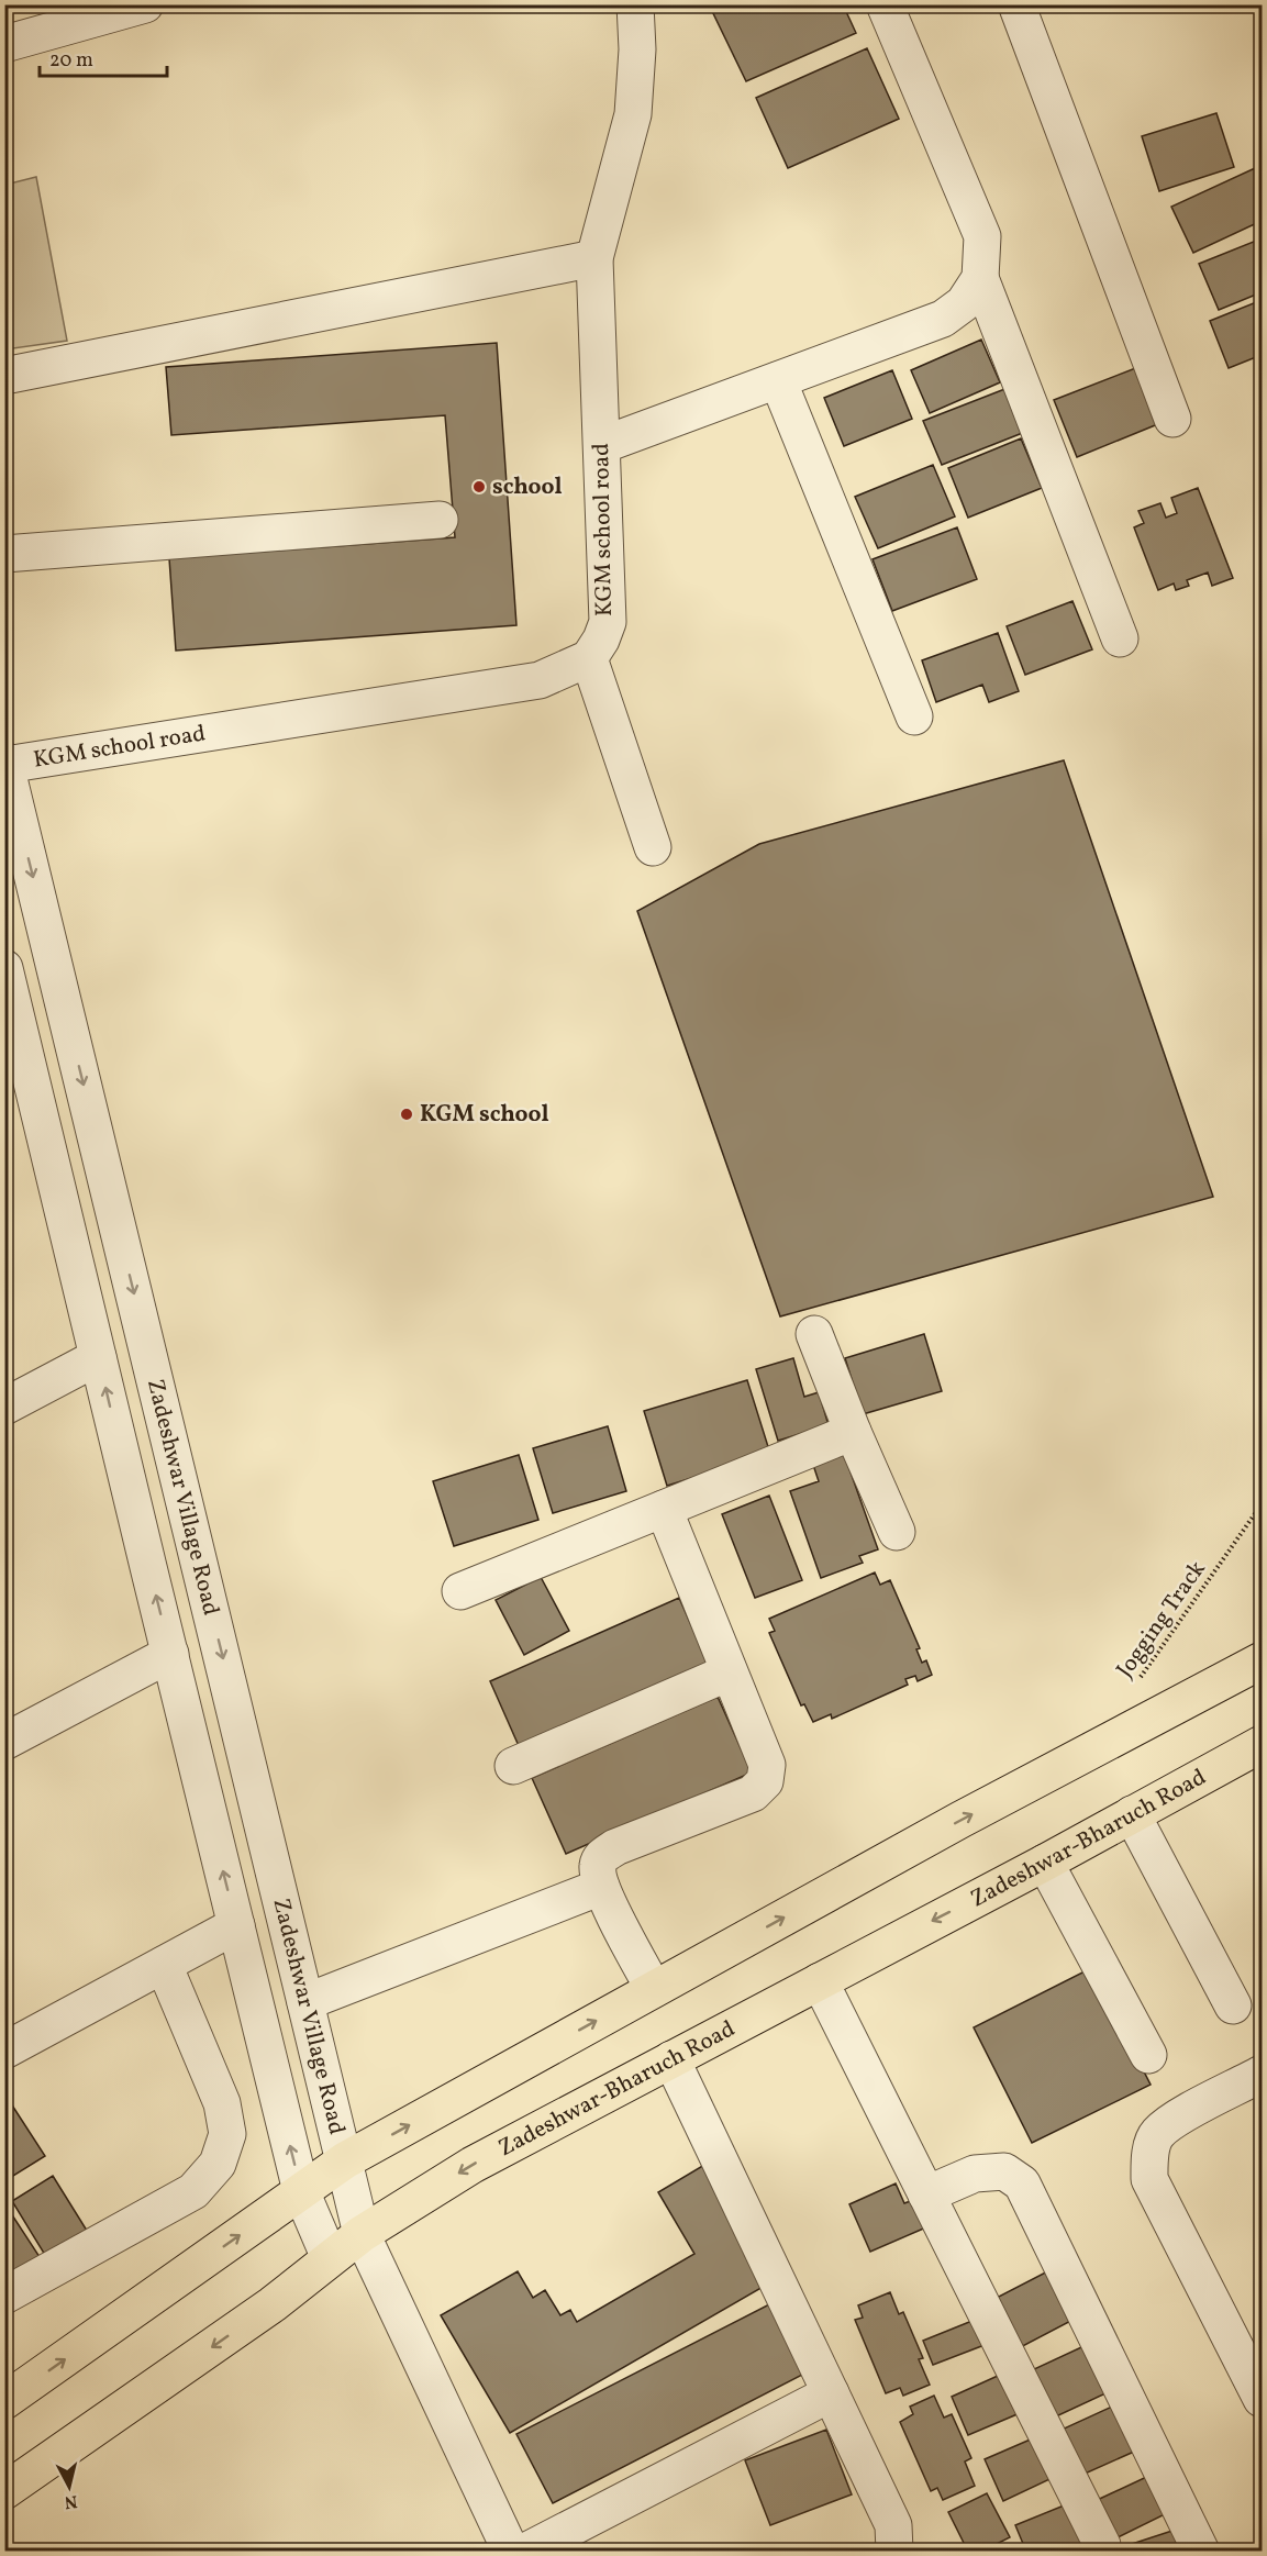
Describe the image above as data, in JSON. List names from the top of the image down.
{
  "streets": {
    "main road": ["Zadeshwar-Bharuch Road"],
    "street": ["KGM school road", "Zadeshwar Village Road"],
    "path": ["Jogging Track"]
  },
  "crossings": [
    ["KGM school road", "Zadeshwar Village Road"],
    ["Zadeshwar Village Road", "Zadeshwar-Bharuch Road"]
  ],
  "places": ["school", "KGM school"],
  "scale_bar": "20 m",
  "north": "bottom"
}
